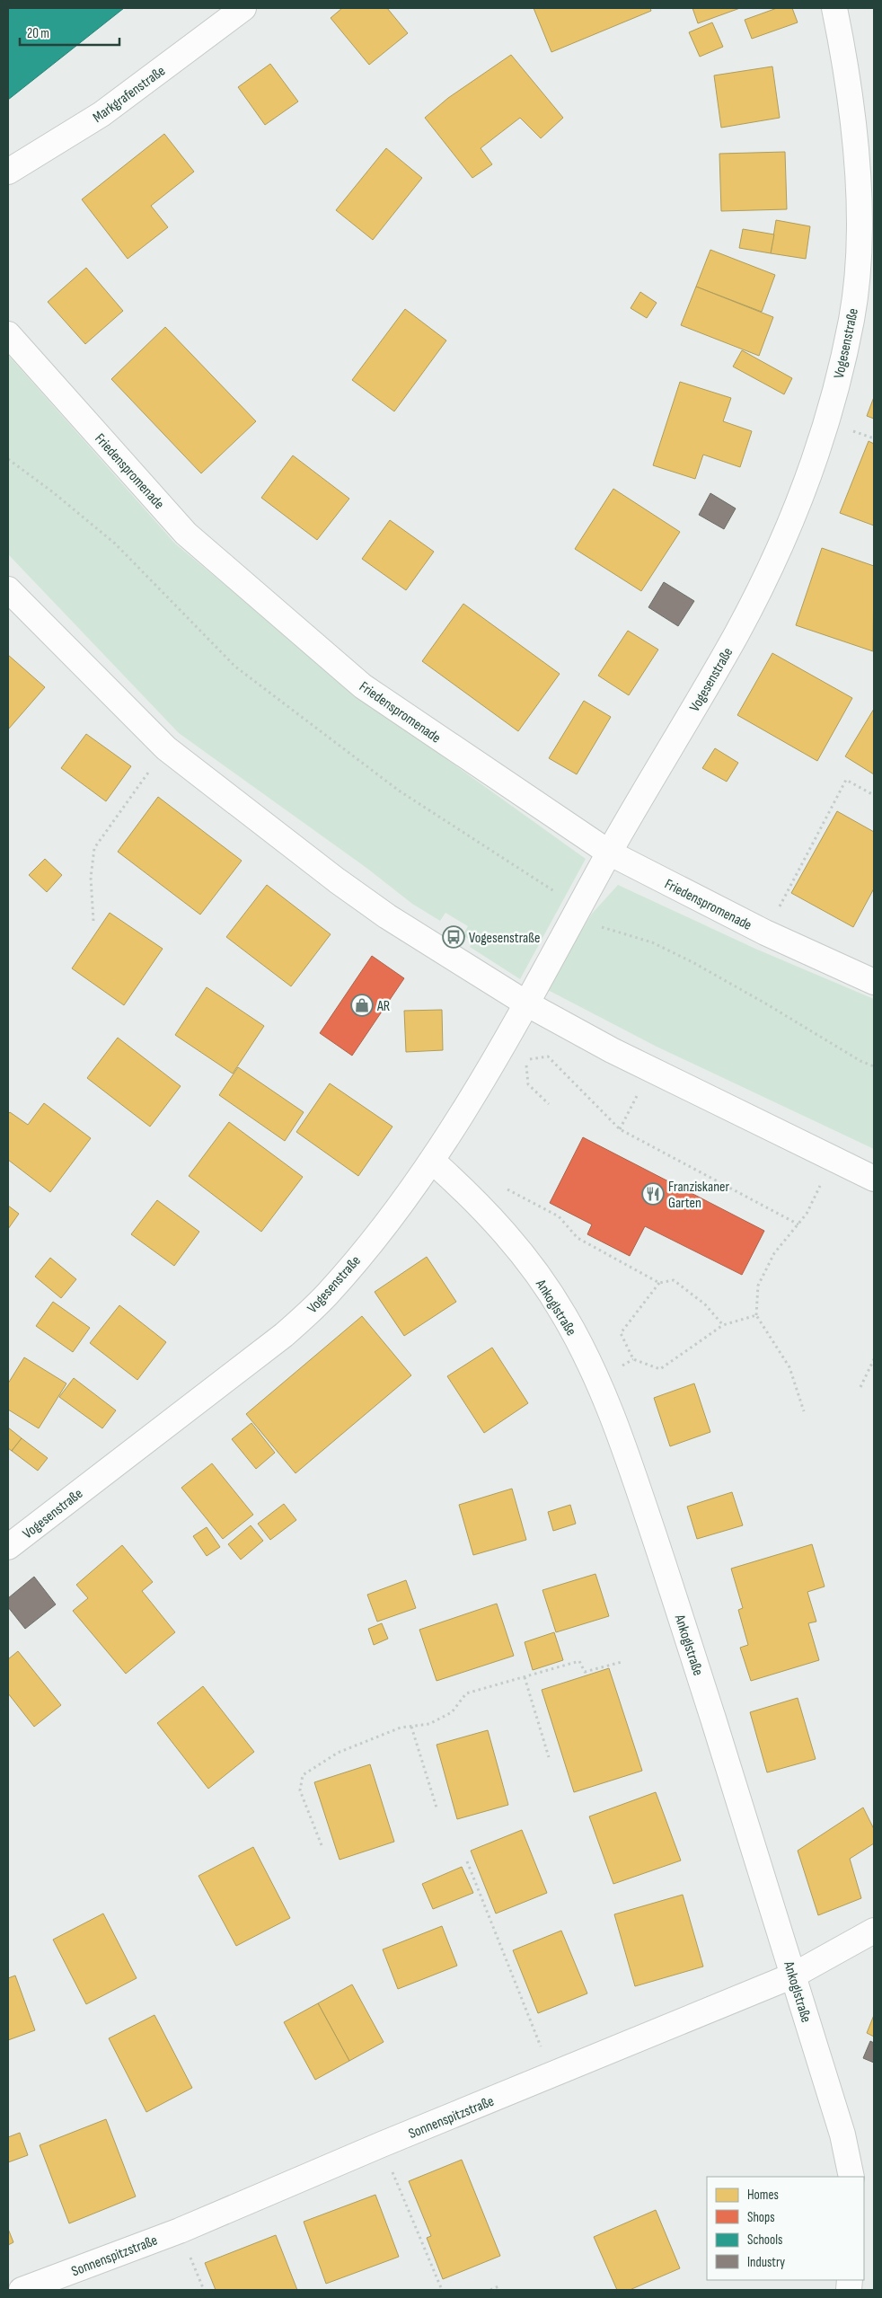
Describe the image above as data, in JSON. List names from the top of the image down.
{
  "streets": {
    "street": [
      "Markgrafenstraße",
      "Vogesenstraße",
      "Friedenspromenade",
      "Ankoglstraße",
      "Sonnenspitzstraße"
    ]
  },
  "crossings": [
    ["Vogesenstraße", "Friedenspromenade"],
    ["Vogesenstraße", "Ankoglstraße"],
    ["Ankoglstraße", "Sonnenspitzstraße"]
  ],
  "places": {
    "bus stop": ["Vogesenstraße"],
    "shop": ["AR"],
    "restaurant": ["Franziskaner Garten"]
  },
  "legend": [
    "Homes",
    "Shops",
    "Schools",
    "Industry"
  ],
  "scale_bar": "20 m"
}
